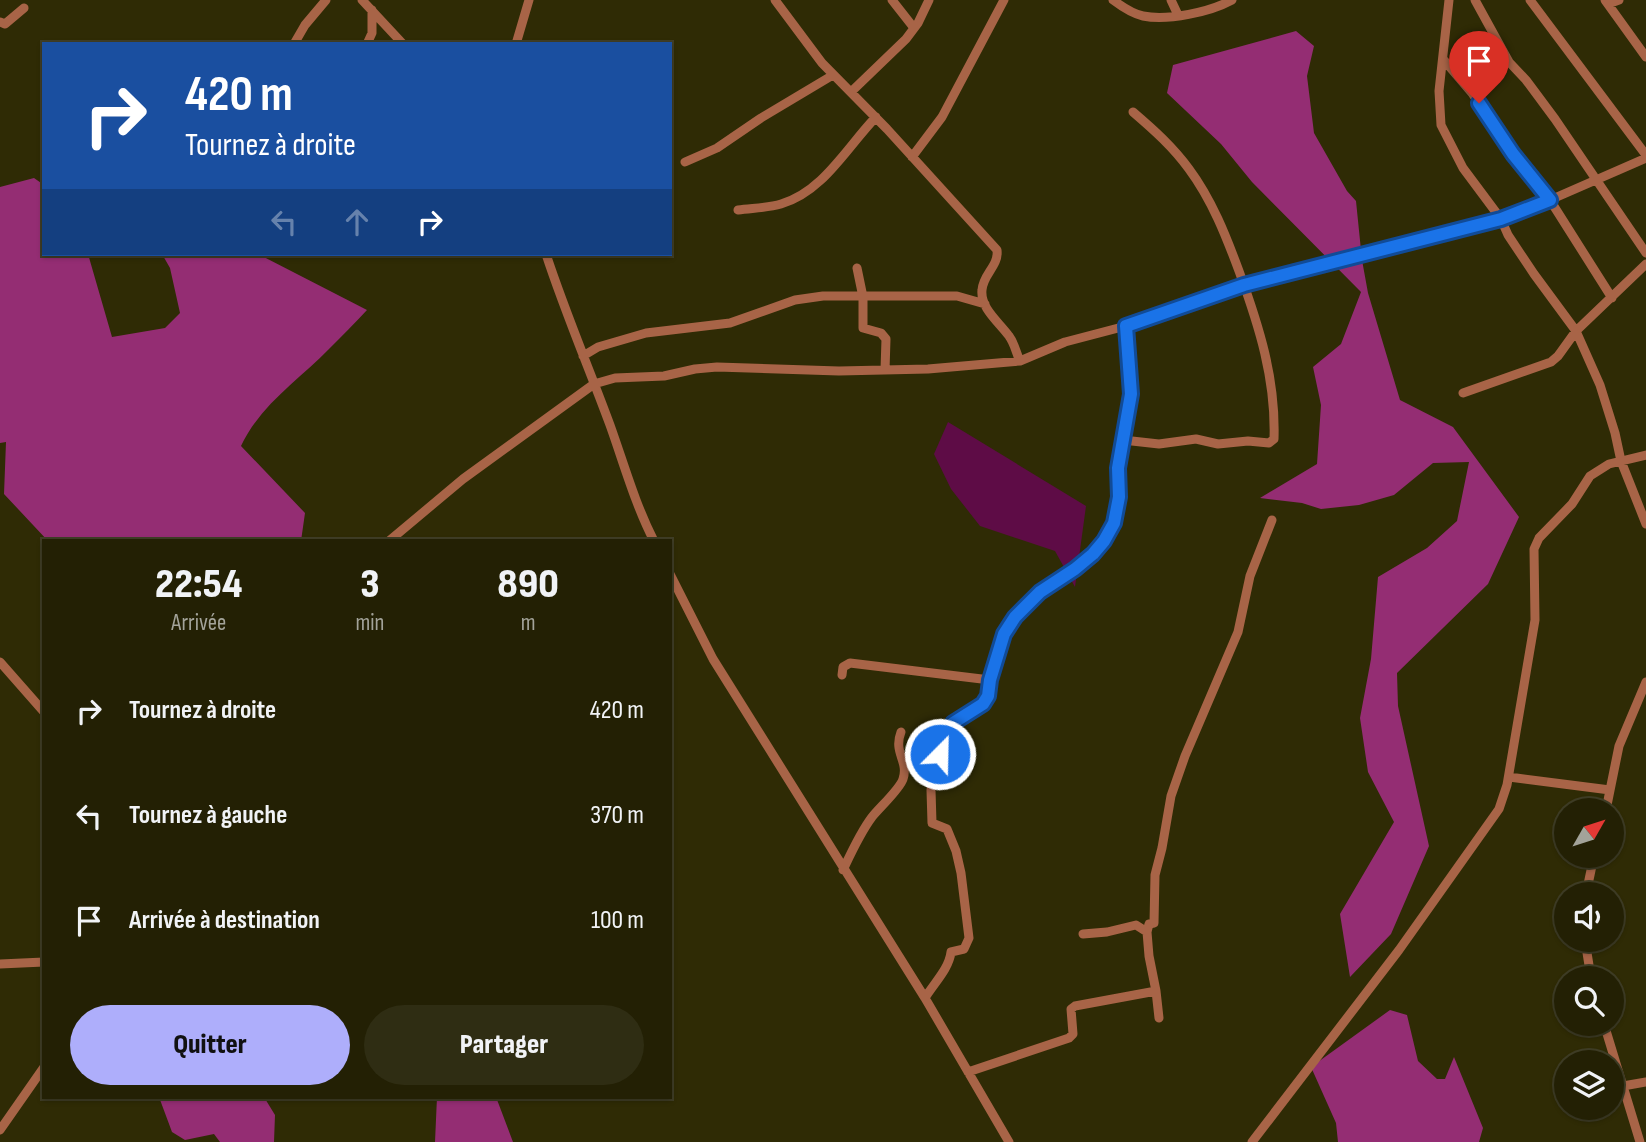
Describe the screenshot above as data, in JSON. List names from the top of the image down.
{
  "north": "top right",
  "page": {
    "turn": ["420 m", "Tournez à droite"],
    "eta": [
      "22:54",
      "Arrivée",
      "3",
      "min",
      "890",
      "m"
    ],
    "list": [
      {
        "name": "Tournez à droite",
        "value": "420 m"
      },
      {
        "name": "Tournez à gauche",
        "value": "370 m"
      },
      {
        "name": "Arrivée à destination",
        "value": "100 m"
      }
    ],
    "buttons": ["Quitter", "Partager"]
  }
}
